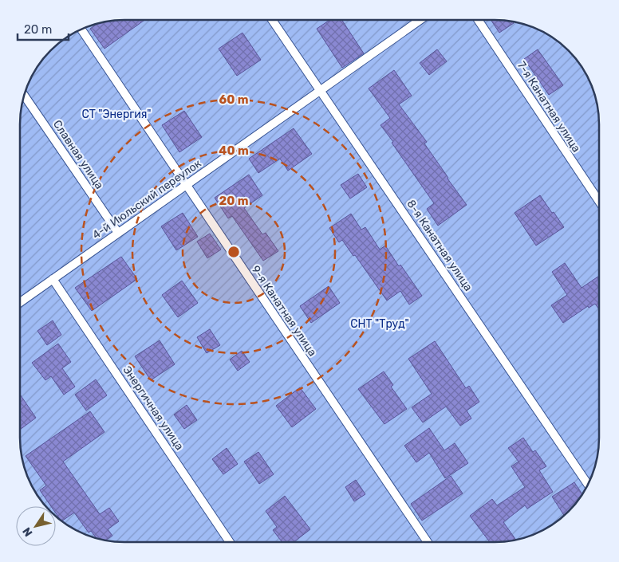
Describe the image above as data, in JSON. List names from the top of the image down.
{
  "streets": {
    "lane": [
      "7-я Канатная улица",
      "Славная улица",
      "4-й Июльский переулок",
      "8-я Канатная улица",
      "9-я Канатная улица",
      "Энергичная улица"
    ]
  },
  "crossings": [
    ["Славная улица", "4-й Июльский переулок"],
    ["4-й Июльский переулок", "8-я Канатная улица"],
    ["4-й Июльский переулок", "9-я Канатная улица"],
    ["4-й Июльский переулок", "Энергичная улица"]
  ],
  "parks": ["СТ \"Энергия\"", "СНТ \"Труд\""],
  "scale_bar": "20 m",
  "north": "bottom left",
  "rings": ["60 m", "40 m", "20 m"]
}
